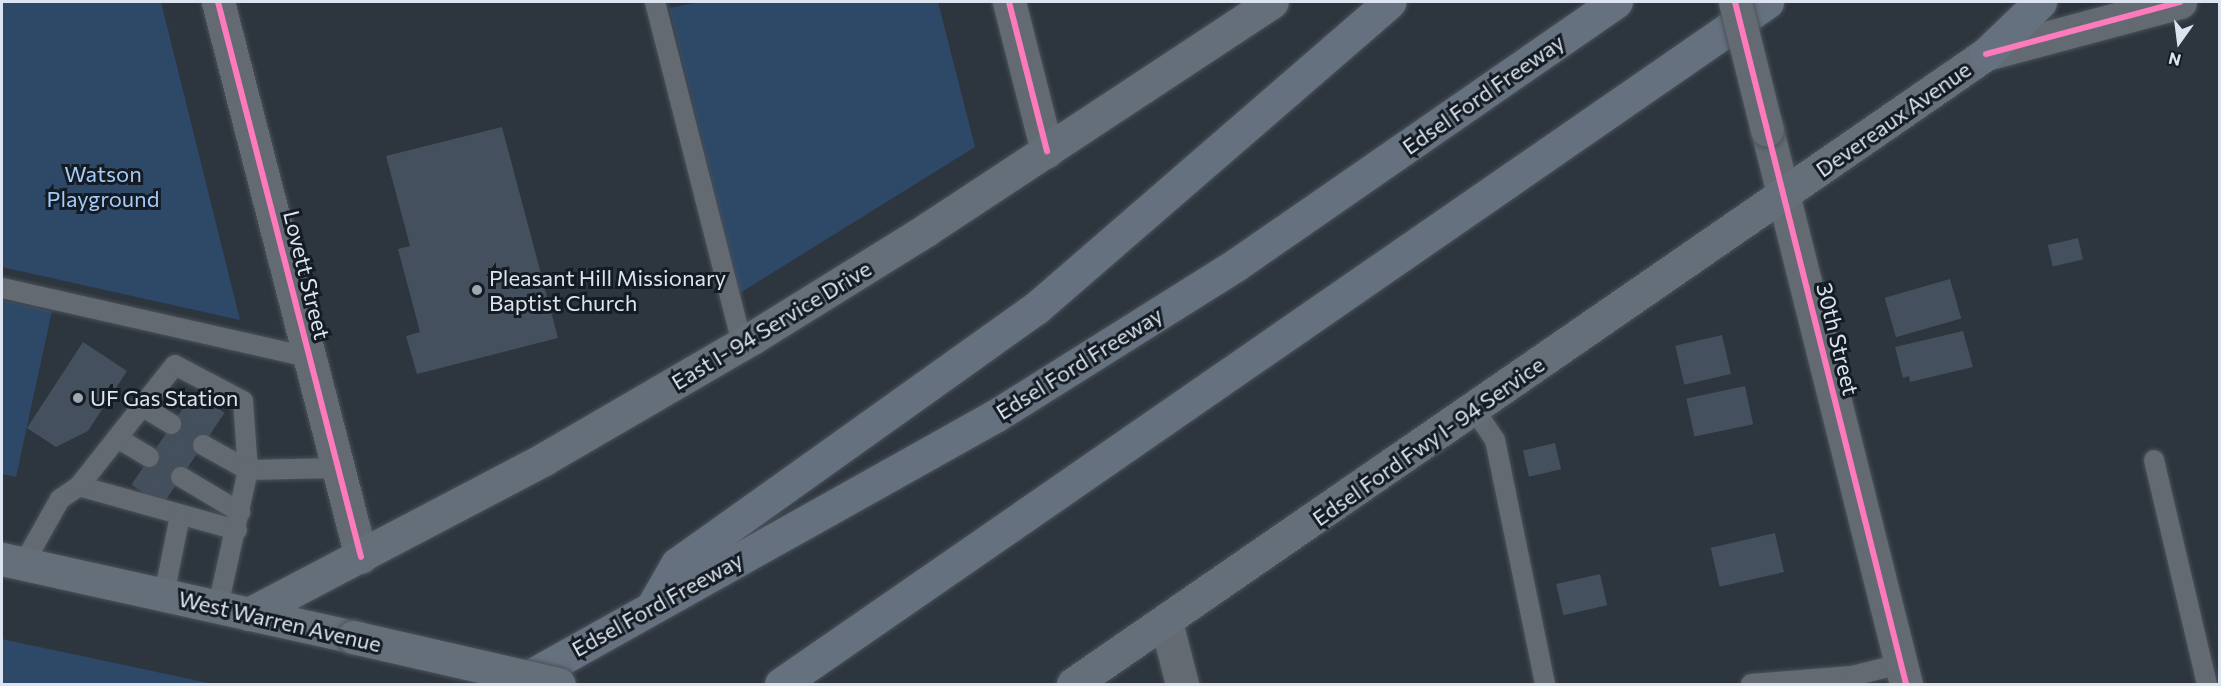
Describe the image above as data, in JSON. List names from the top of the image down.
{
  "streets": {
    "highway": ["Edsel Ford Freeway"],
    "main road": [
      "Devereaux Avenue",
      "East I- 94 Service Drive",
      "Edsel Ford Fwy I- 94 Service",
      "West Warren Avenue"
    ],
    "street": ["Lovett Street", "30th Street"]
  },
  "crossings": [
    ["Devereaux Avenue", "30th Street"],
    ["Devereaux Avenue", "Edsel Ford Fwy I- 94 Service"],
    ["Lovett Street", "East I- 94 Service Drive"],
    ["East I- 94 Service Drive", "West Warren Avenue"],
    ["30th Street", "Edsel Ford Fwy I- 94 Service"]
  ],
  "parks": ["Watson Playground"],
  "places": ["Pleasant Hill Missionary Baptist Church", "UF Gas Station"],
  "north": "bottom"
}
